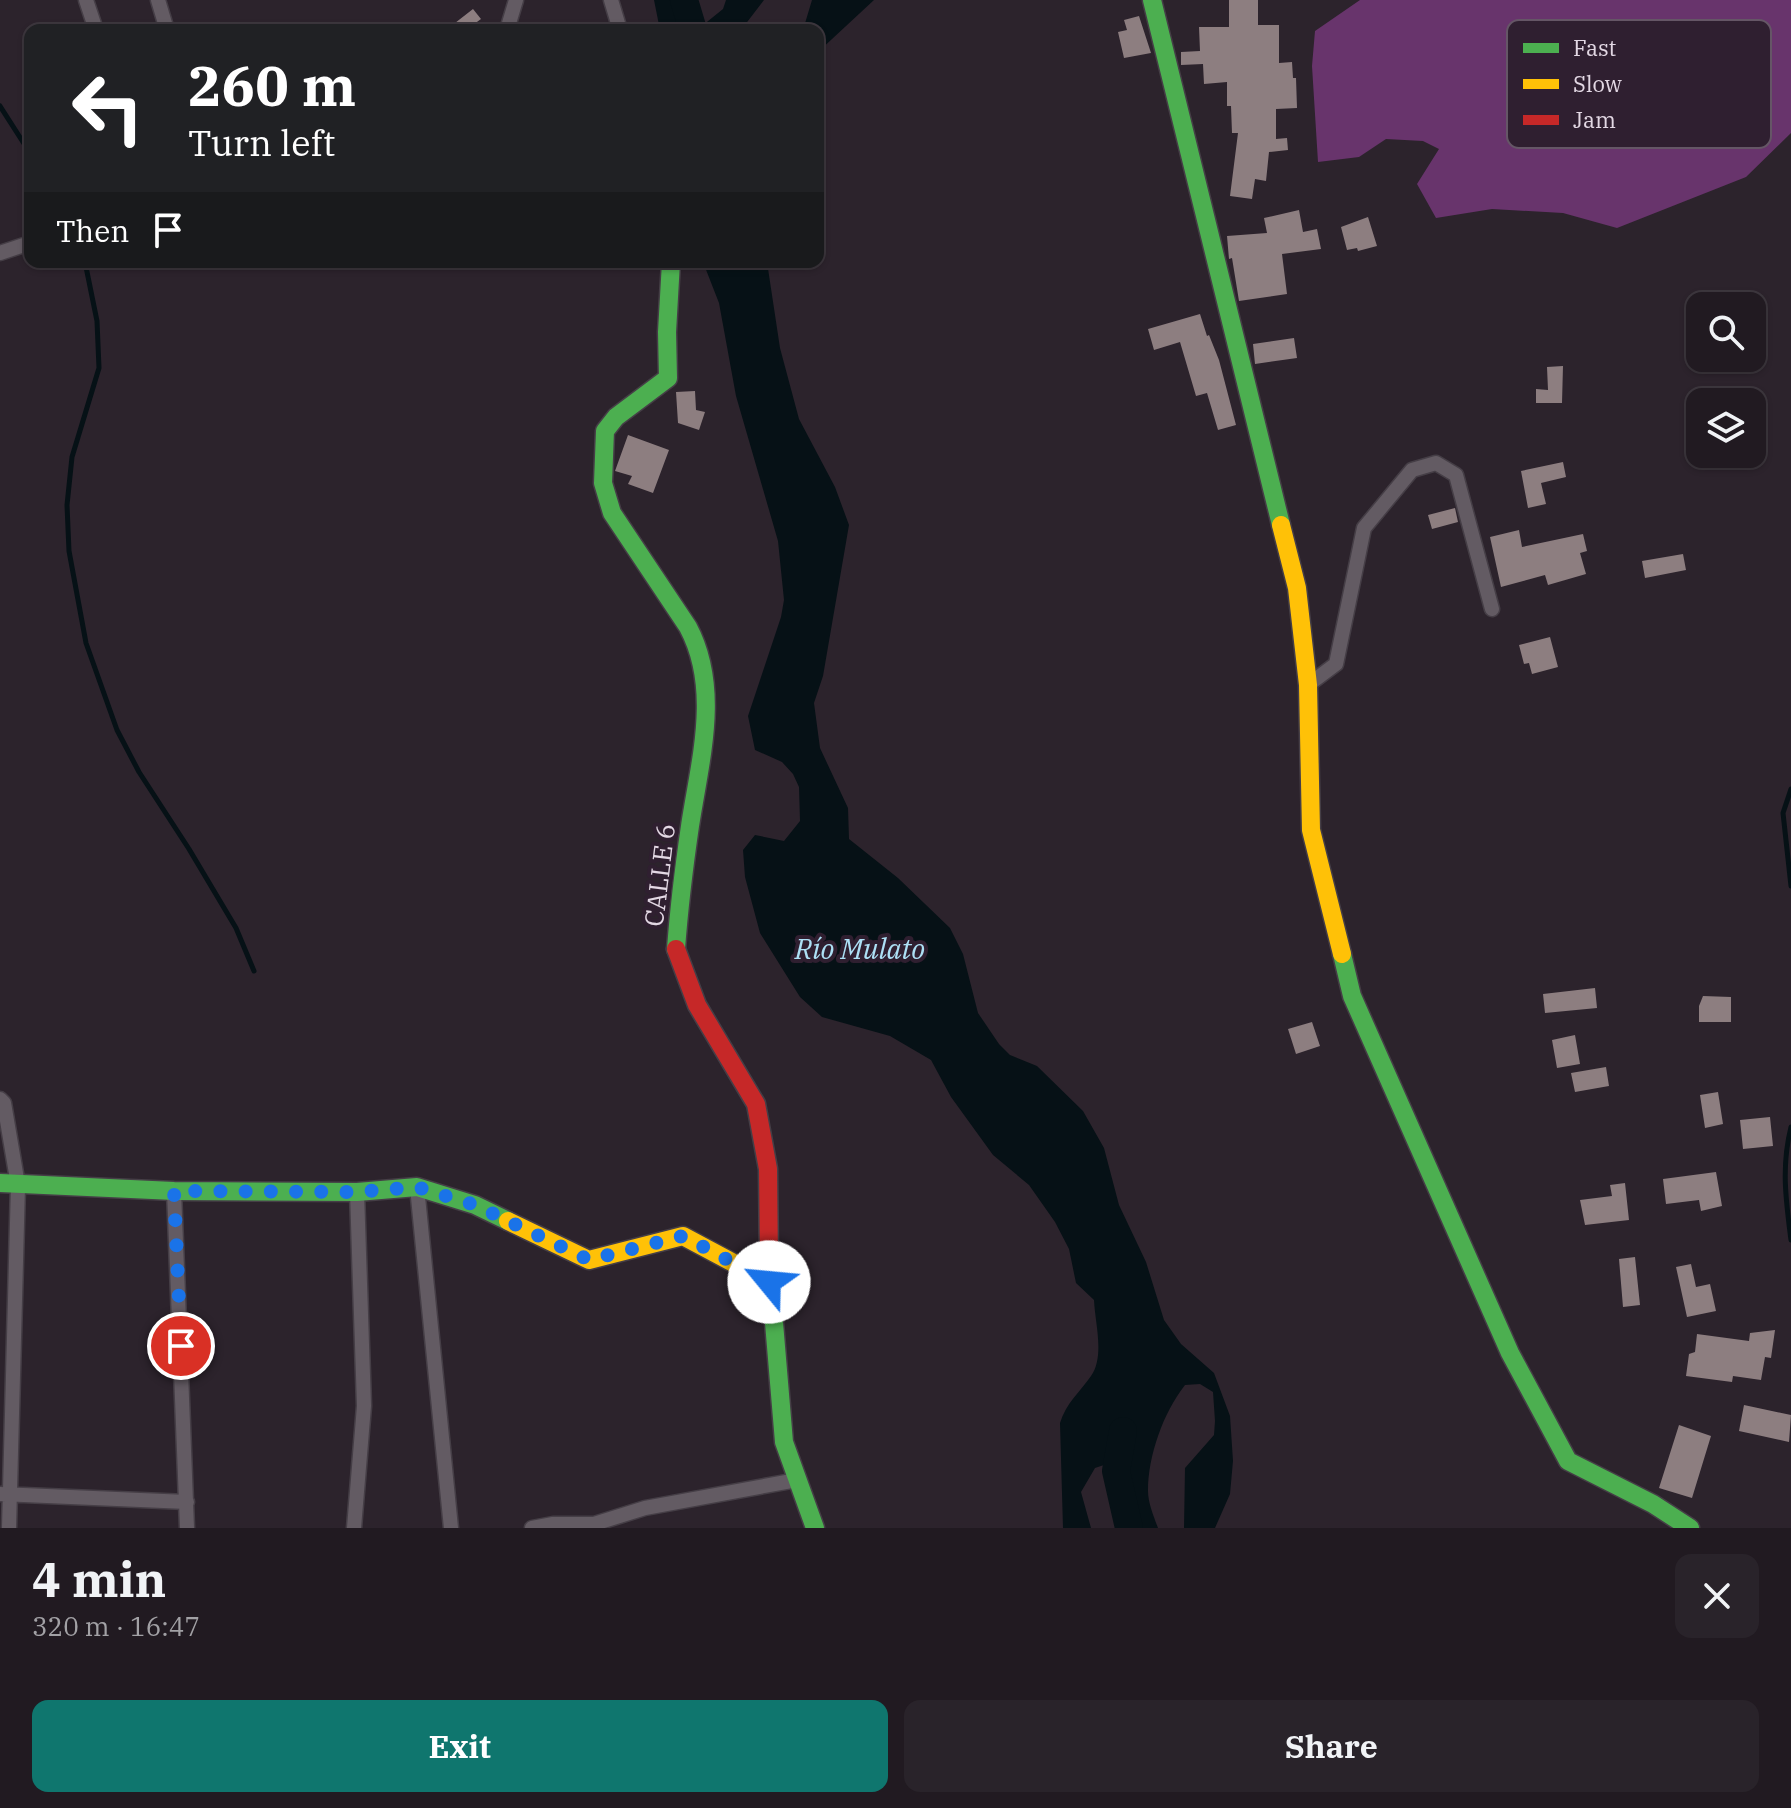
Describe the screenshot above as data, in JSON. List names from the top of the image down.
{
  "streets": {
    "street": ["CALLE 6"]
  },
  "water": ["Río Mulato"],
  "legend": ["Fast", "Slow", "Jam"],
  "page": {
    "turn": ["260 m", "Turn left"],
    "then": "Then",
    "heading": ["4 min", "320 m · 16:47"],
    "buttons": ["Exit", "Share"]
  }
}
